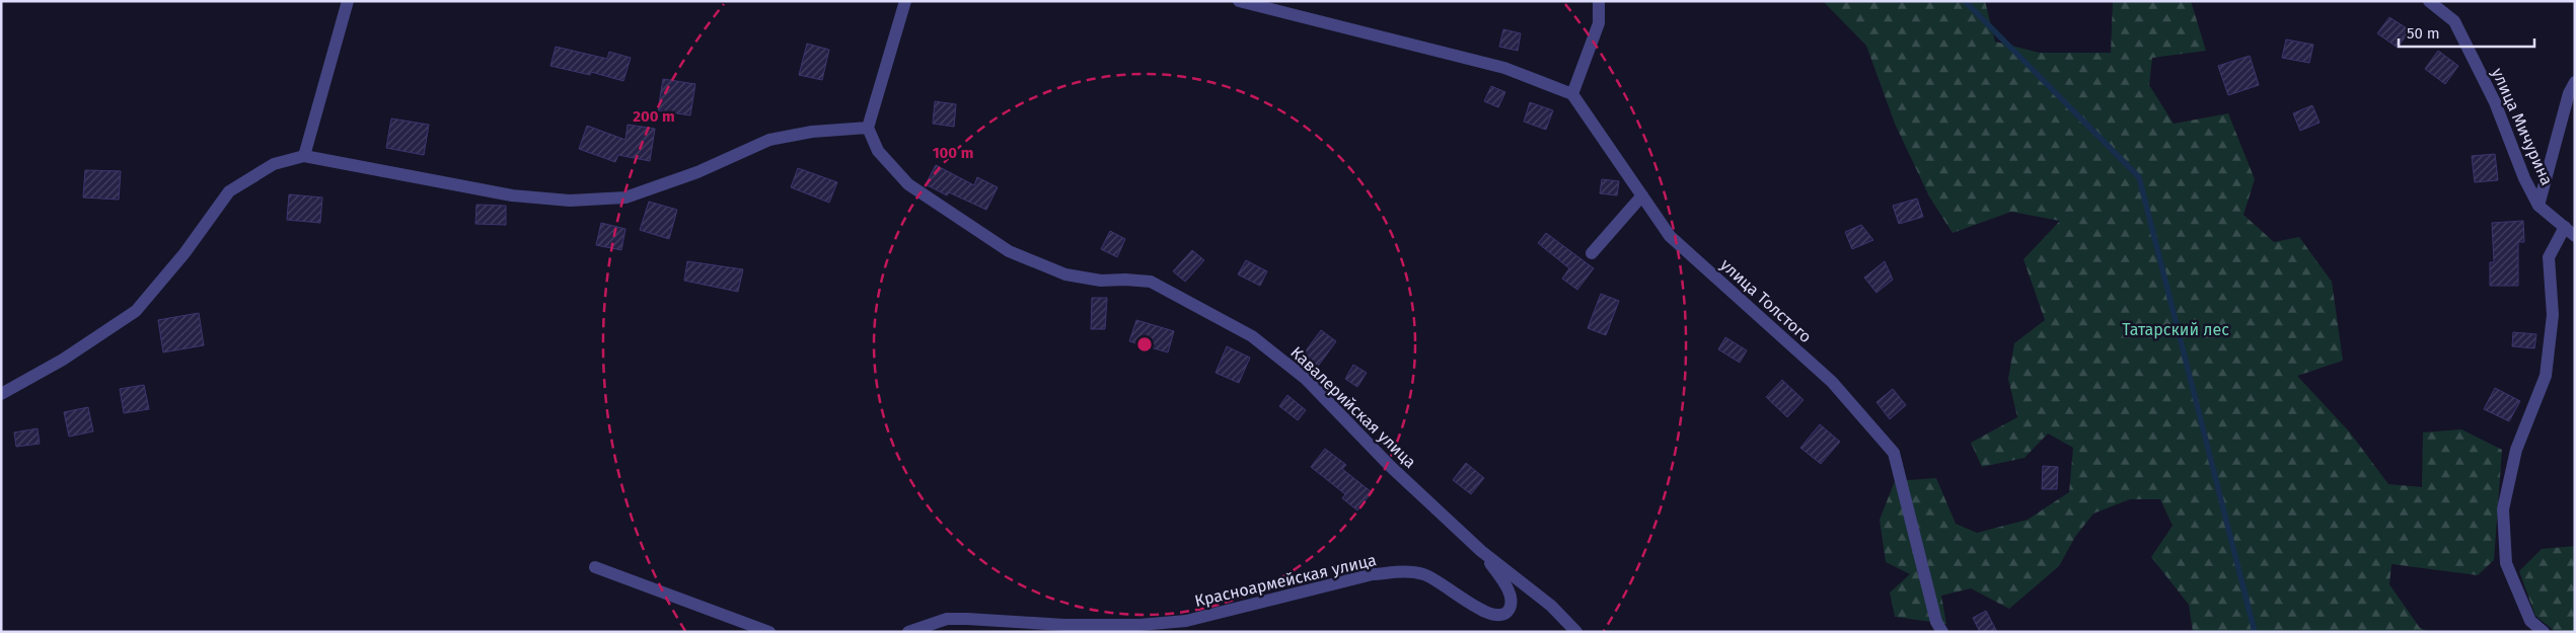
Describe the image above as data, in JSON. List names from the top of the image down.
{
  "streets": {
    "street": [
      "улица Мичурина",
      "улица Толстого",
      "Кавалерийская улица",
      "Красноармейская улица"
    ]
  },
  "crossings": [
    ["Кавалерийская улица", "Красноармейская улица"]
  ],
  "parks": ["Татарский лес"],
  "scale_bar": "50 m",
  "rings": ["200 m", "100 m"]
}
